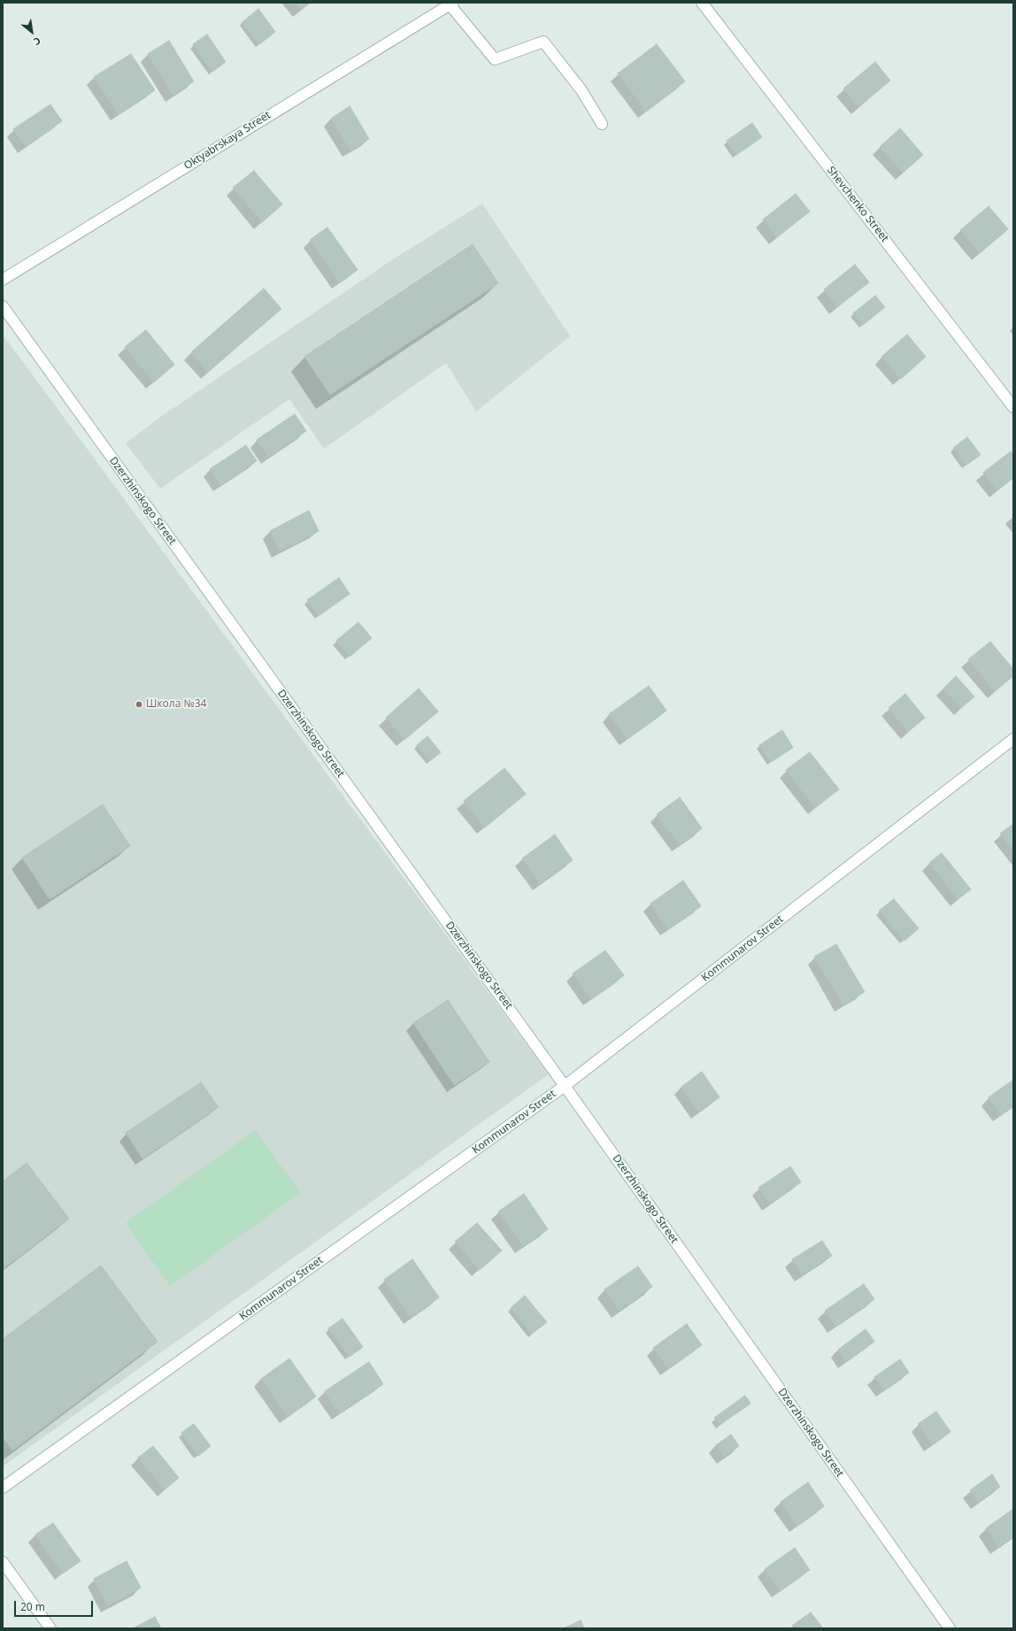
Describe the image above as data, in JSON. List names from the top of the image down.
{
  "streets": {
    "street": [
      "Oktyabrskaya Street",
      "Shevchenko Street",
      "Dzerzhinskogo Street",
      "Kommunarov Street"
    ]
  },
  "crossings": [
    ["Dzerzhinskogo Street", "Kommunarov Street"]
  ],
  "places": ["Школа №34"],
  "scale_bar": "20 m",
  "north": "bottom right"
}
